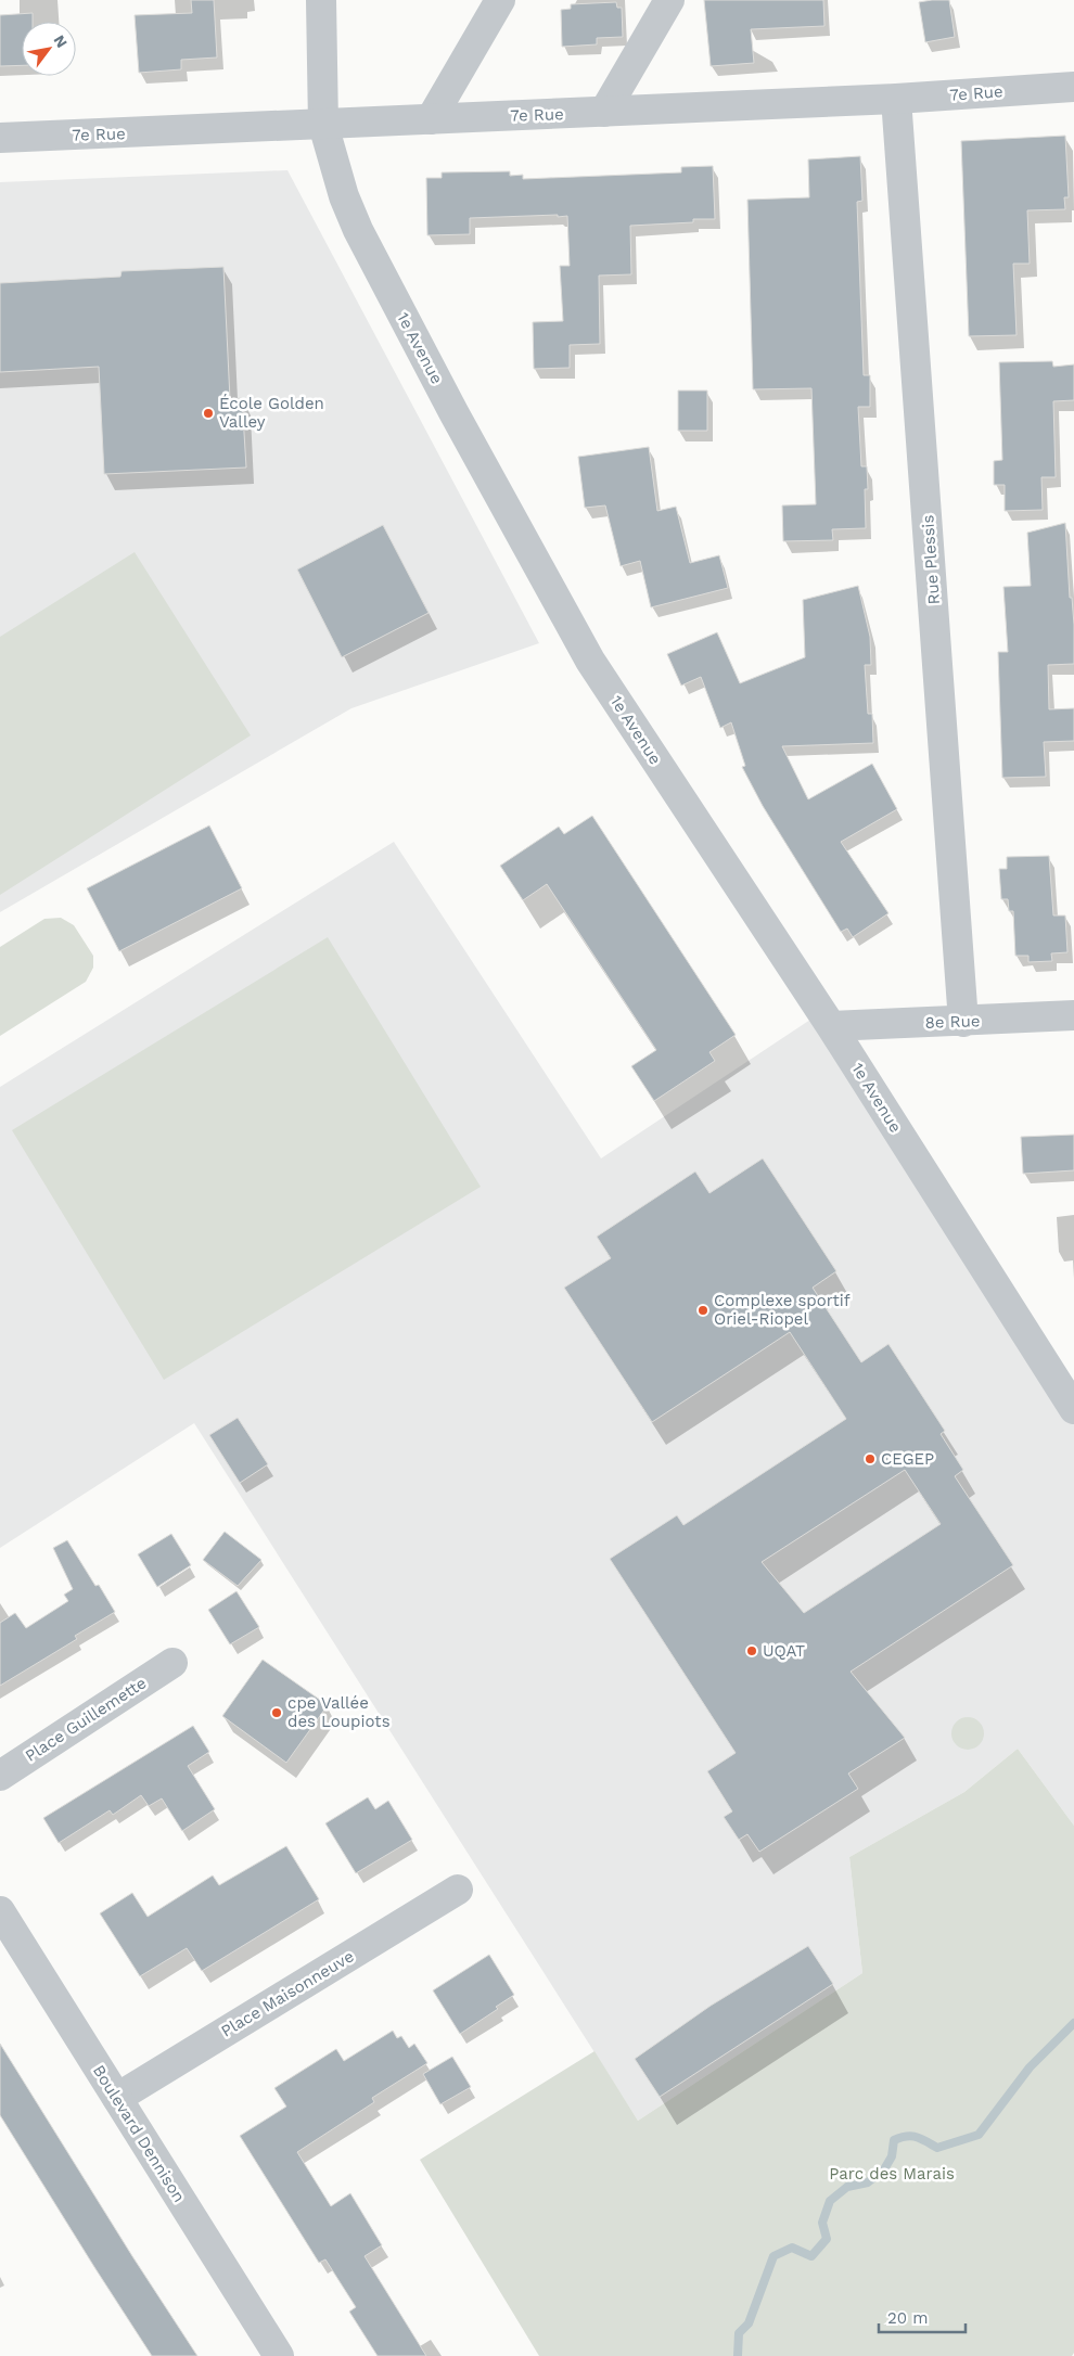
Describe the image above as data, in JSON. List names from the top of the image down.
{
  "streets": {
    "street": [
      "7e Rue",
      "1e Avenue",
      "Rue Plessis",
      "8e Rue",
      "Place Guillemette",
      "Place Maisonneuve",
      "Boulevard Dennison"
    ]
  },
  "crossings": [
    ["7e Rue", "1e Avenue"],
    ["7e Rue", "Rue Plessis"],
    ["1e Avenue", "8e Rue"],
    ["Rue Plessis", "8e Rue"],
    ["Place Maisonneuve", "Boulevard Dennison"]
  ],
  "parks": ["Parc des Marais"],
  "places": [
    "École Golden Valley",
    "Complexe sportif Oriel-Riopel",
    "CEGEP",
    "UQAT",
    "cpe Vallée des Loupiots"
  ],
  "scale_bar": "20 m",
  "north": "top right"
}
